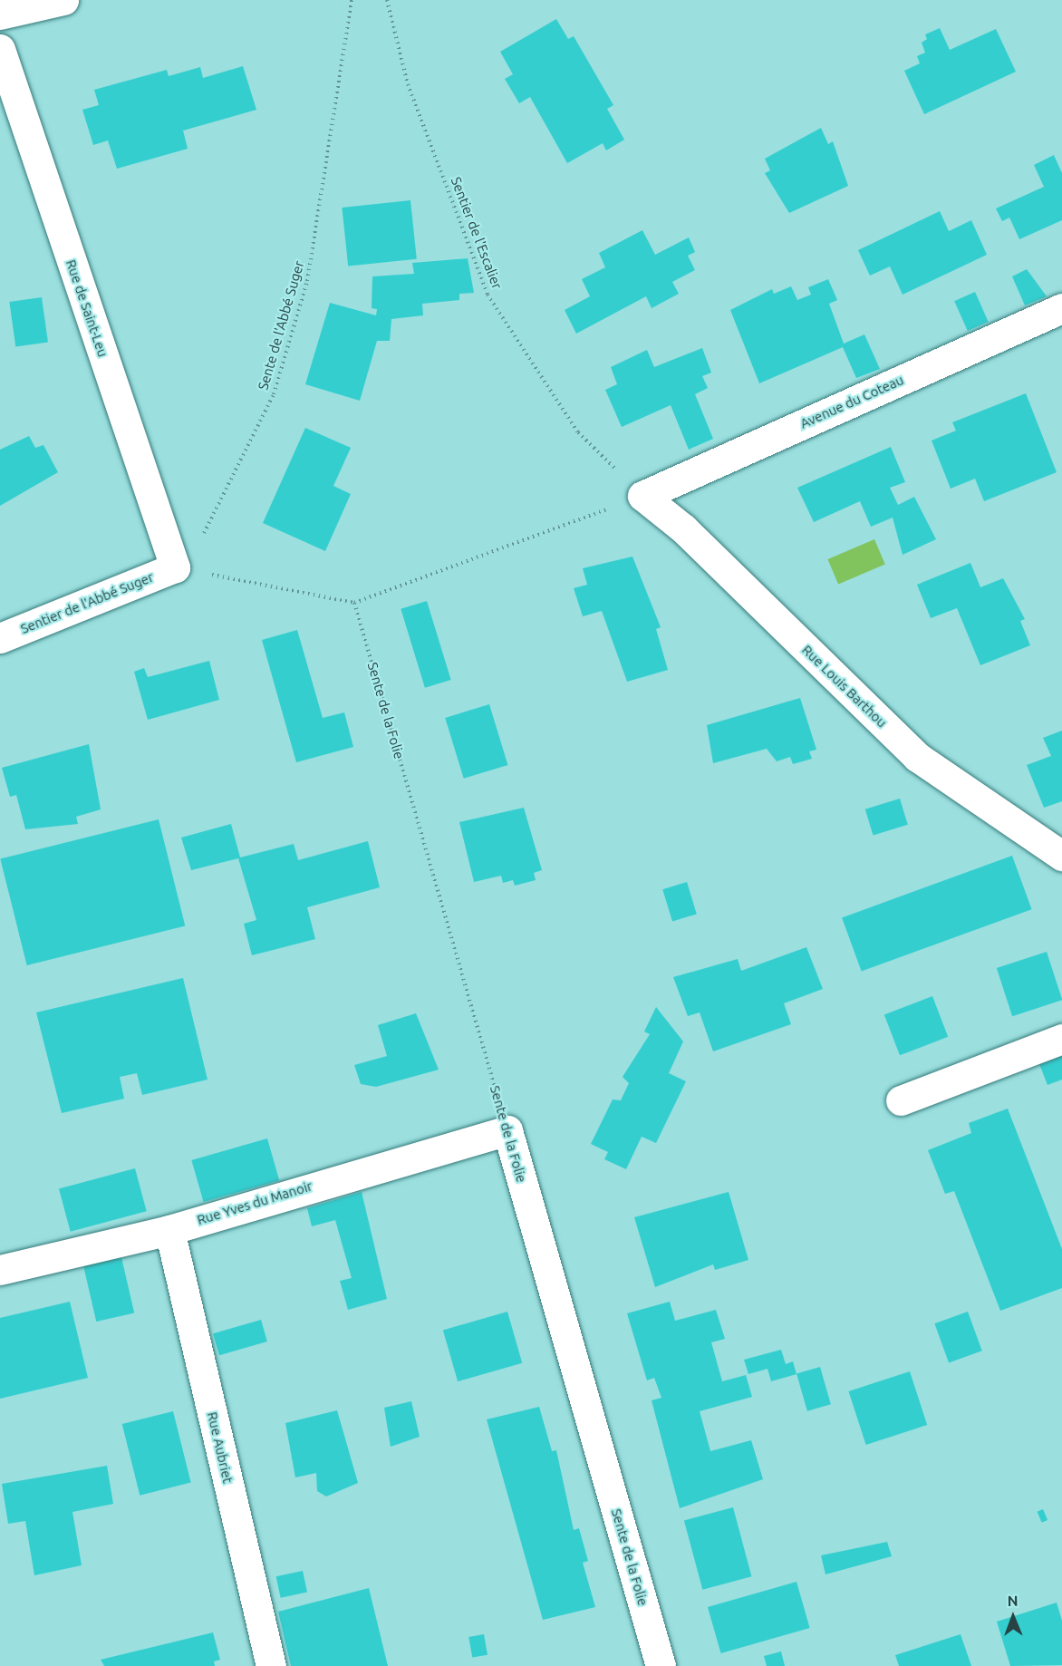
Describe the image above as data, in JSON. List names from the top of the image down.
{
  "streets": {
    "street": [
      "Rue de Saint-Leu",
      "Avenue du Coteau",
      "Sentier de l'Abbé Suger",
      "Rue Louis Barthou",
      "Sente de la Folie",
      "Rue Yves du Manoir",
      "Rue Aubriet"
    ],
    "path": ["Sentier de l'Escalier", "Sente de l'Abbé Suger"]
  },
  "crossings": [
    ["Sentier de l'Escalier", "Avenue du Coteau"],
    ["Sentier de l'Escalier", "Rue Louis Barthou"],
    ["Rue de Saint-Leu", "Sente de l'Abbé Suger"],
    ["Rue de Saint-Leu", "Sentier de l'Abbé Suger"],
    ["Sente de l'Abbé Suger", "Sentier de l'Abbé Suger"],
    ["Avenue du Coteau", "Rue Louis Barthou"],
    ["Sente de la Folie", "Rue Yves du Manoir"],
    ["Rue Yves du Manoir", "Rue Aubriet"]
  ],
  "north": "top"
}
